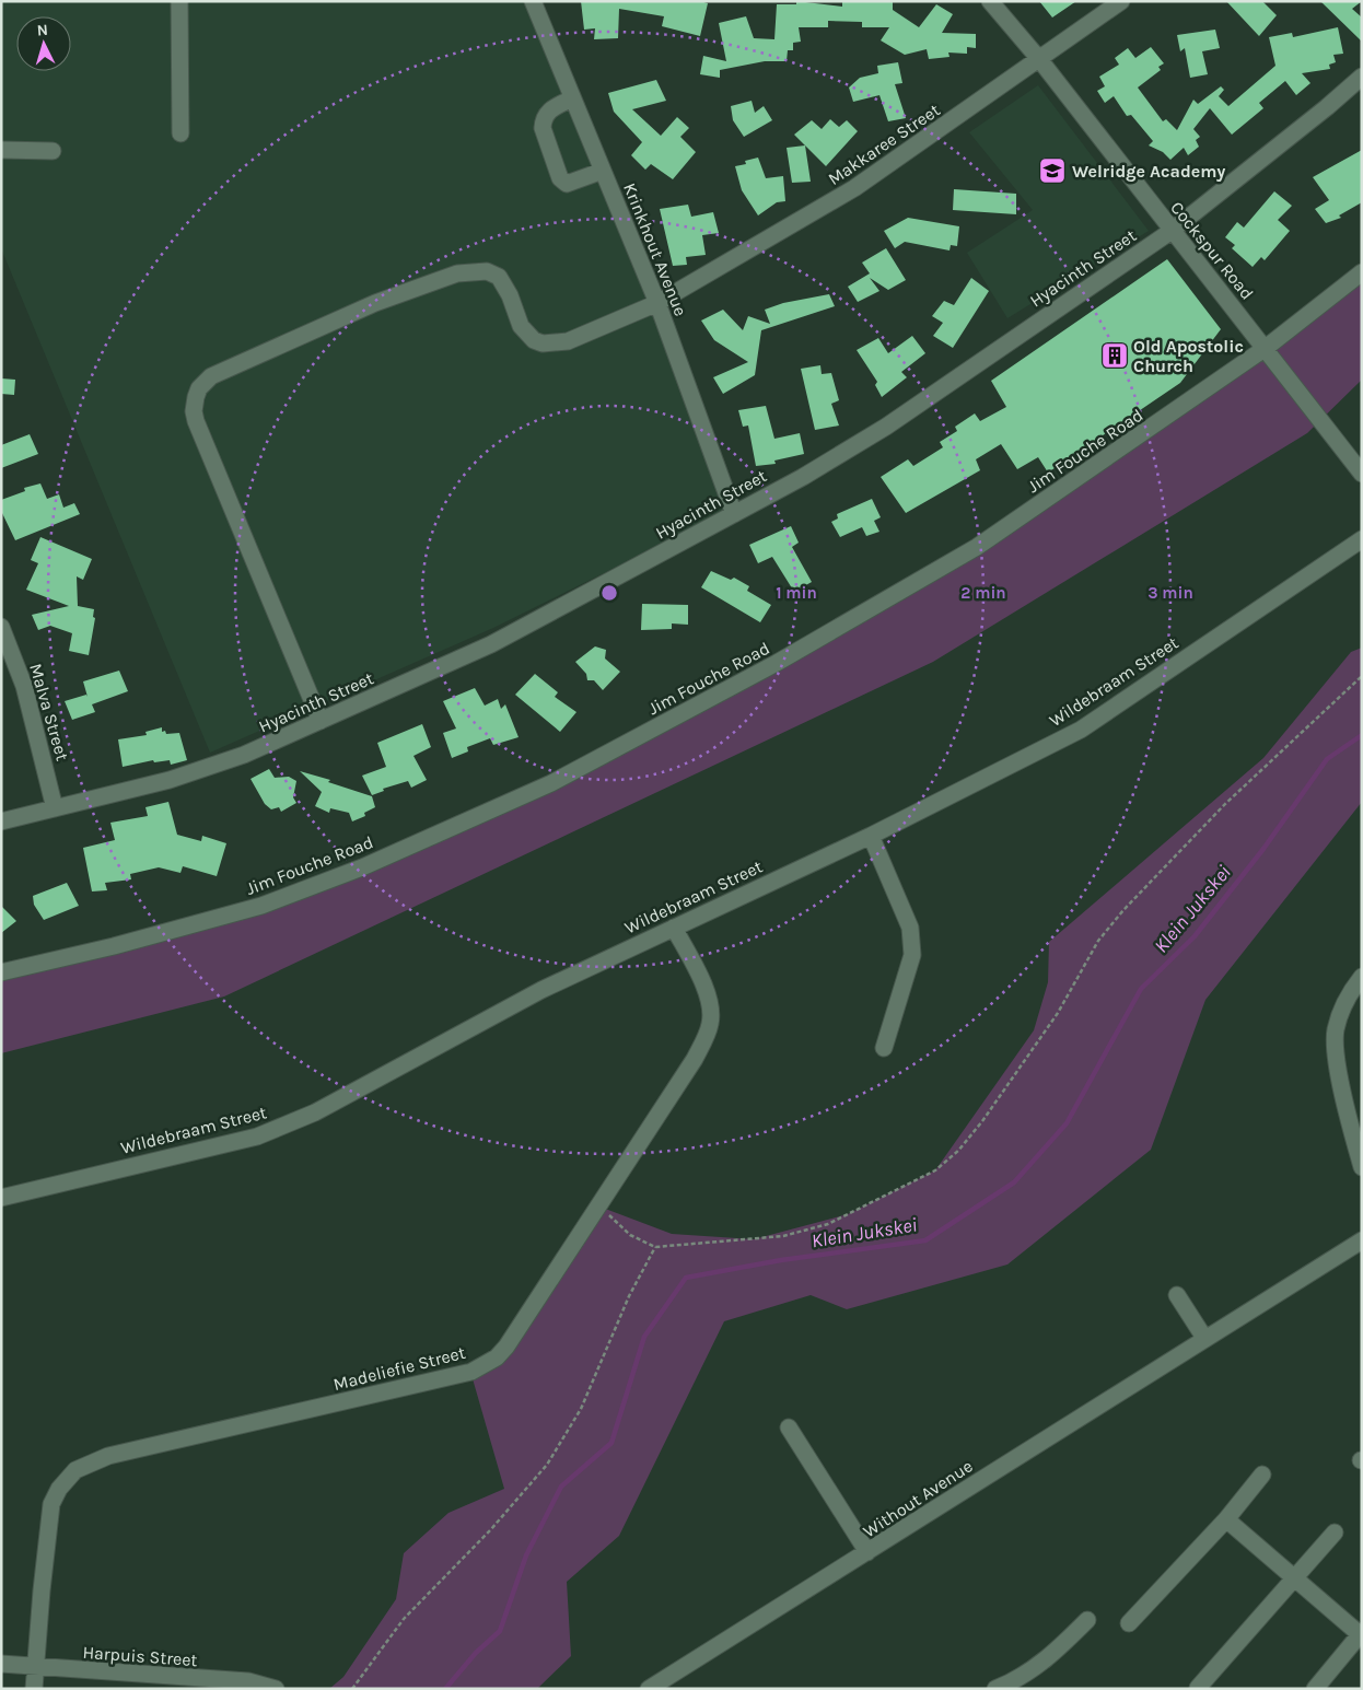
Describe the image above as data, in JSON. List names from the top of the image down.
{
  "streets": {
    "street": [
      "Makkaree Street",
      "Krinkhout Avenue",
      "Cockspur Road",
      "Hyacinth Street",
      "Jim Fouche Road",
      "Wildebraam Street",
      "Malva Street",
      "Madeliefie Street",
      "Without Avenue",
      "Harpuis Street"
    ]
  },
  "crossings": [
    ["Makkaree Street", "Krinkhout Avenue"],
    ["Makkaree Street", "Cockspur Road"],
    ["Makkaree Street", "Hyacinth Street"],
    ["Krinkhout Avenue", "Hyacinth Street"],
    ["Cockspur Road", "Hyacinth Street"],
    ["Cockspur Road", "Jim Fouche Road"],
    ["Hyacinth Street", "Malva Street"],
    ["Wildebraam Street", "Madeliefie Street"],
    ["Madeliefie Street", "Harpuis Street"]
  ],
  "water": ["Klein Jukskei"],
  "places": {
    "school or university": ["Welridge Academy"],
    "building": ["Old Apostolic Church"]
  },
  "north": "top",
  "rings": ["1 min", "2 min", "3 min"]
}
